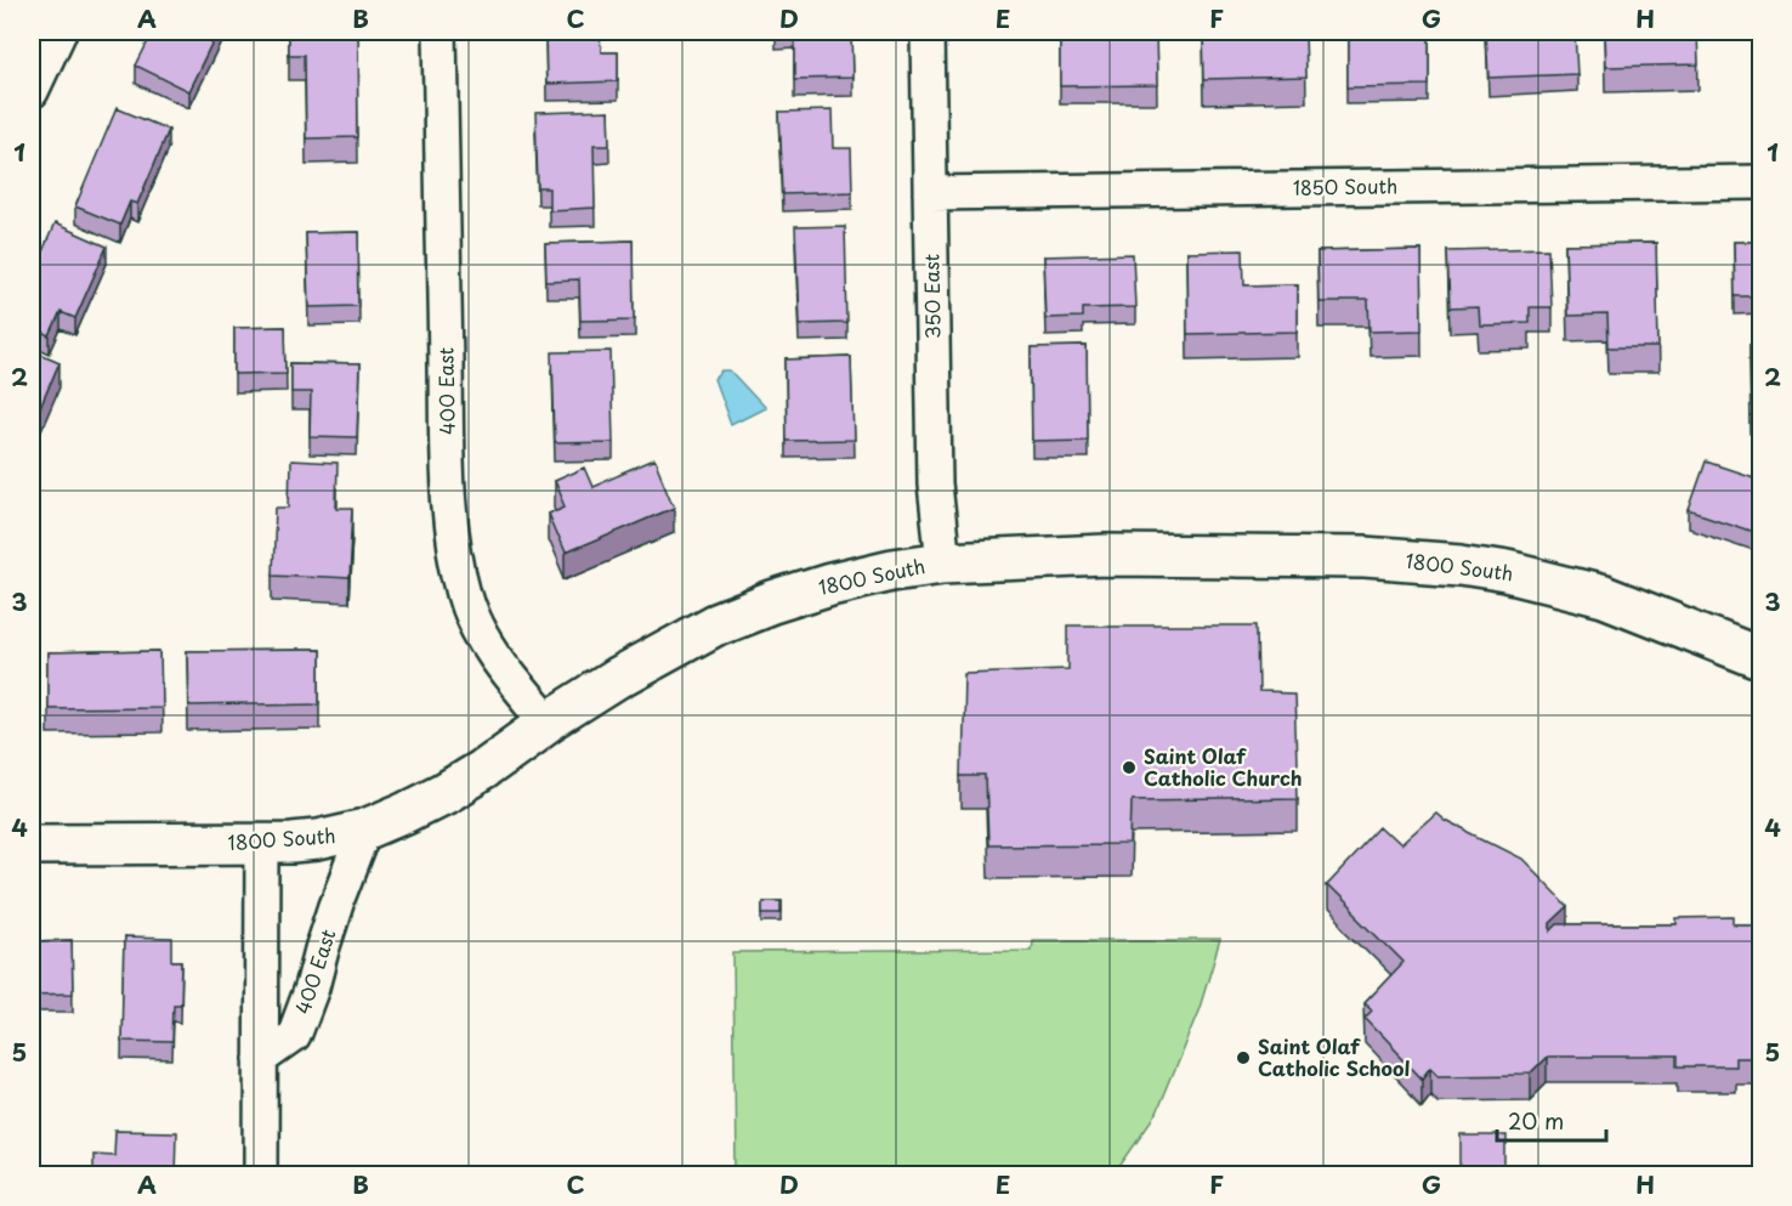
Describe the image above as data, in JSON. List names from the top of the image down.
{
  "streets": {
    "main road": ["1800 South"],
    "street": ["1850 South", "350 East", "400 East"]
  },
  "crossings": [
    ["1850 South", "350 East"],
    ["350 East", "1800 South"],
    ["400 East", "1800 South"]
  ],
  "places": ["Saint Olaf Catholic Church", "Saint Olaf Catholic School"],
  "scale_bar": "20 m",
  "grid": {
    "columns": [
      "A",
      "B",
      "C",
      "D",
      "E",
      "F",
      "G",
      "H"
    ],
    "rows": [
      "1",
      "2",
      "3",
      "4",
      "5"
    ]
  }
}
